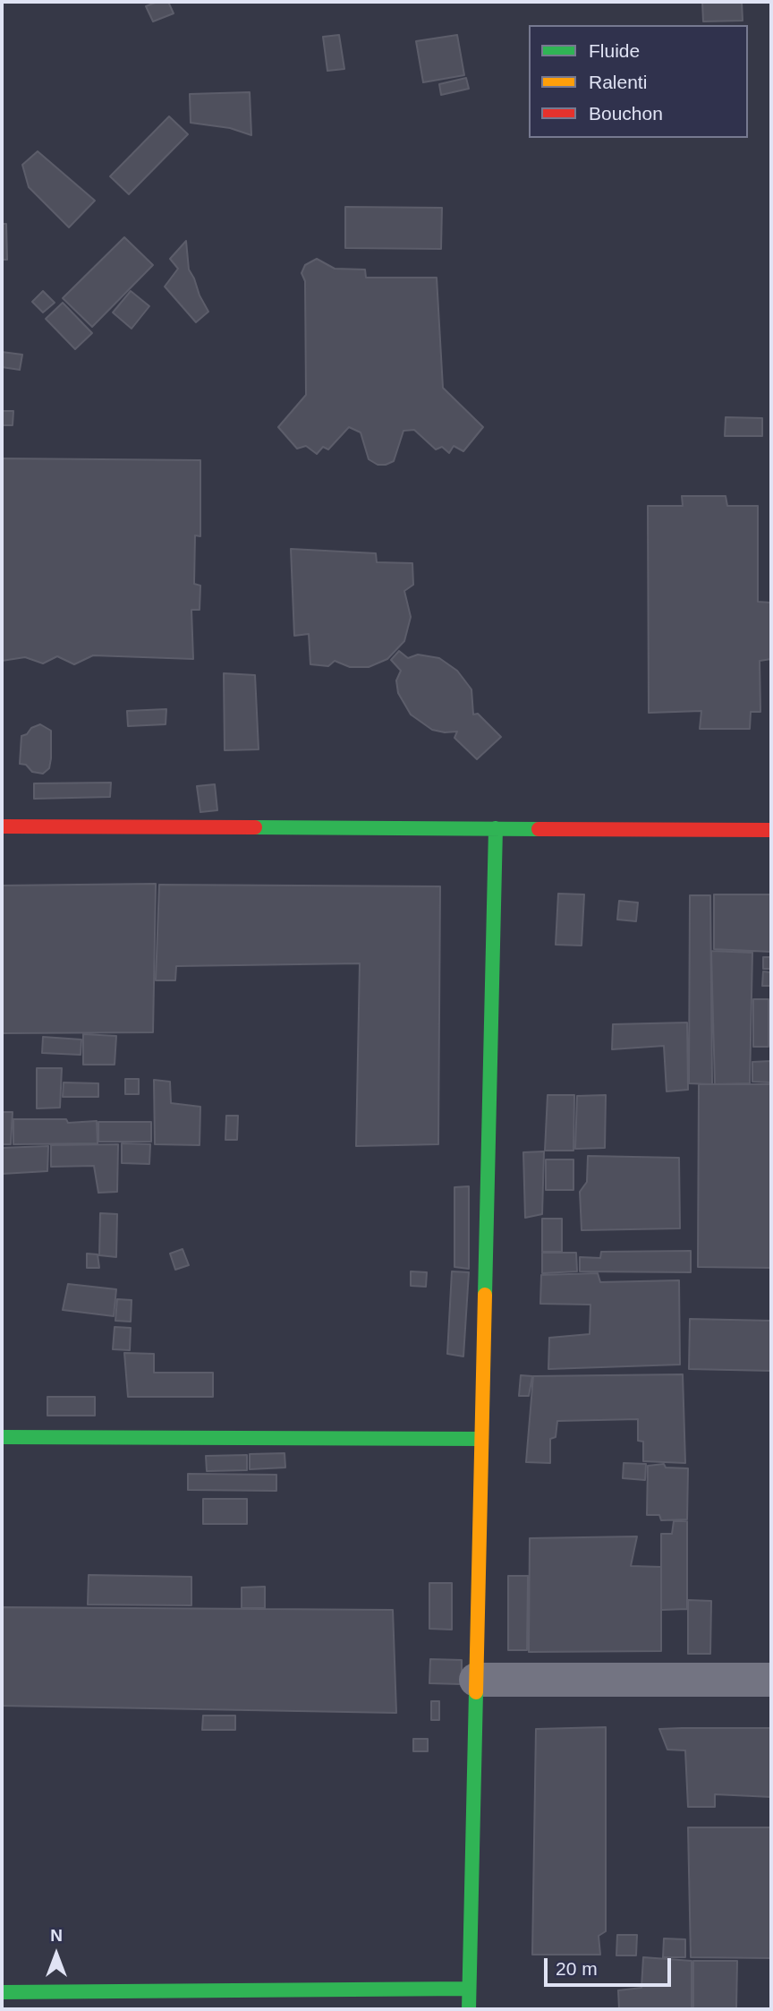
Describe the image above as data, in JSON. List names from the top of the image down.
{
  "legend": ["Fluide", "Ralenti", "Bouchon"],
  "scale_bar": "20 m",
  "north": "top"
}
